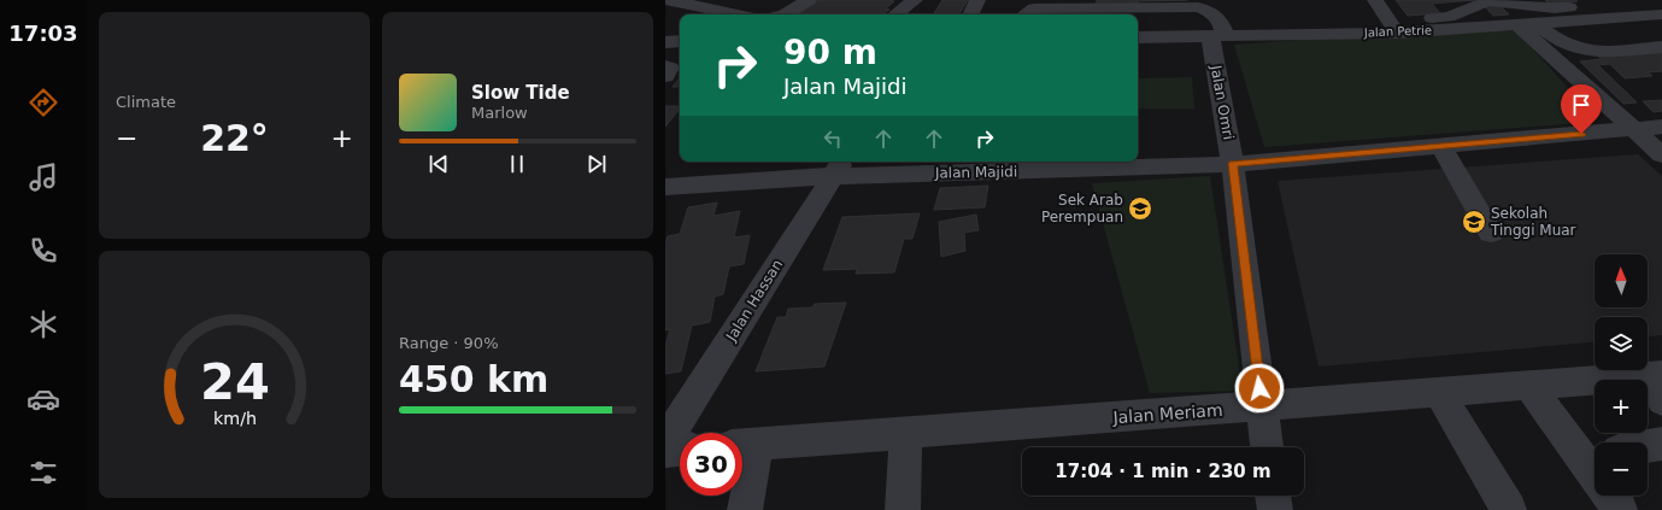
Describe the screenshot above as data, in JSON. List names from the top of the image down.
{
  "streets": {
    "street": [
      "Jalan Petrie",
      "Jalan Omri",
      "Jalan Majidi",
      "Jalan Hassan",
      "Jalan Meriam"
    ]
  },
  "crossings": [
    ["Jalan Petrie", "Jalan Omri"],
    ["Jalan Omri", "Jalan Majidi"],
    ["Jalan Omri", "Jalan Meriam"],
    ["Jalan Majidi", "Jalan Hassan"]
  ],
  "places": {
    "school or university": ["Sek Arab Perempuan", "Sekolah Tinggi Muar"]
  },
  "north": "top",
  "page": {
    "tabs": "17:03",
    "tile": [
      "Climate",
      ["Range · 90%", "450 km"]
    ],
    "turn": ["90 m", "Jalan Majidi"],
    "song": ["Slow Tide", "Marlow"],
    "heat": ["−", "22°", "+"],
    "map_buttons": ["+", "−"],
    "limit": "30",
    "trip": "17:04 · 1 min · 230 m",
    "gauge": ["24", "km/h"]
  }
}
